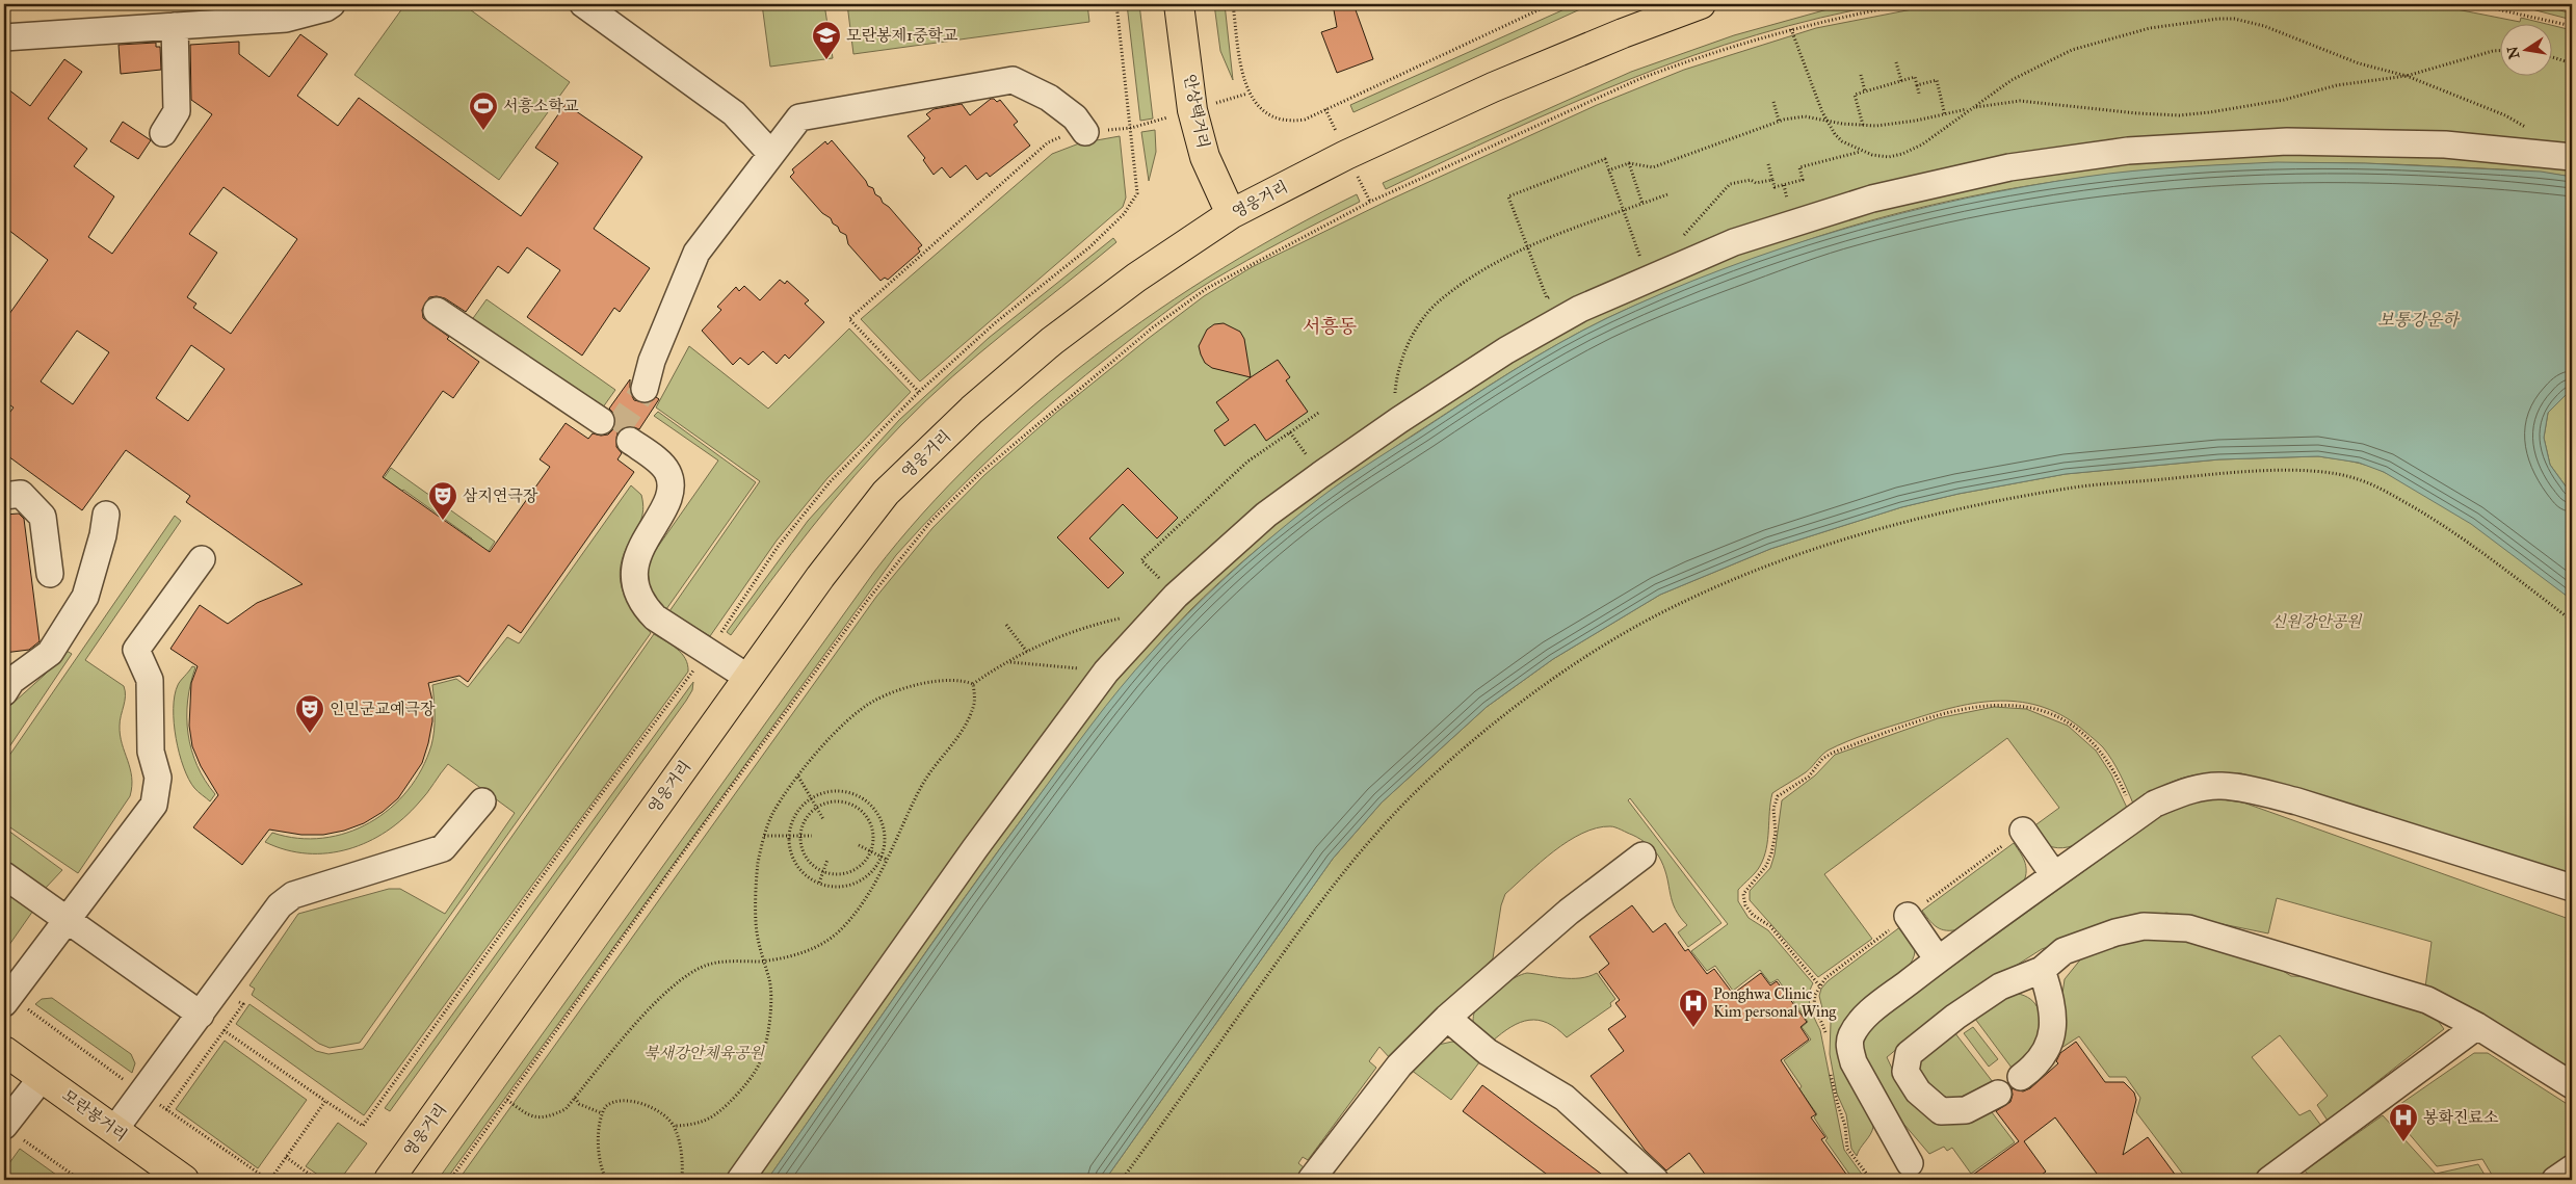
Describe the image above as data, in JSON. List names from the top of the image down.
{
  "streets": {
    "main road": ["안상택거리", "영웅거리", "모란봉거리"]
  },
  "crossings": [
    ["안상택거리", "영웅거리"]
  ],
  "districts": ["서흥동"],
  "water": ["보통강운하"],
  "parks": ["신원강안공원", "북새강안체육공원"],
  "places": {
    "school or university": ["모란봉제1중학교"],
    "sports": ["서흥소학교"],
    "theatre": ["삼지연극장", "인민군교예극장"],
    "hospital": ["Ponghwa Clinic Kim personal Wing", "봉화진료소"]
  },
  "north": "left"
}
